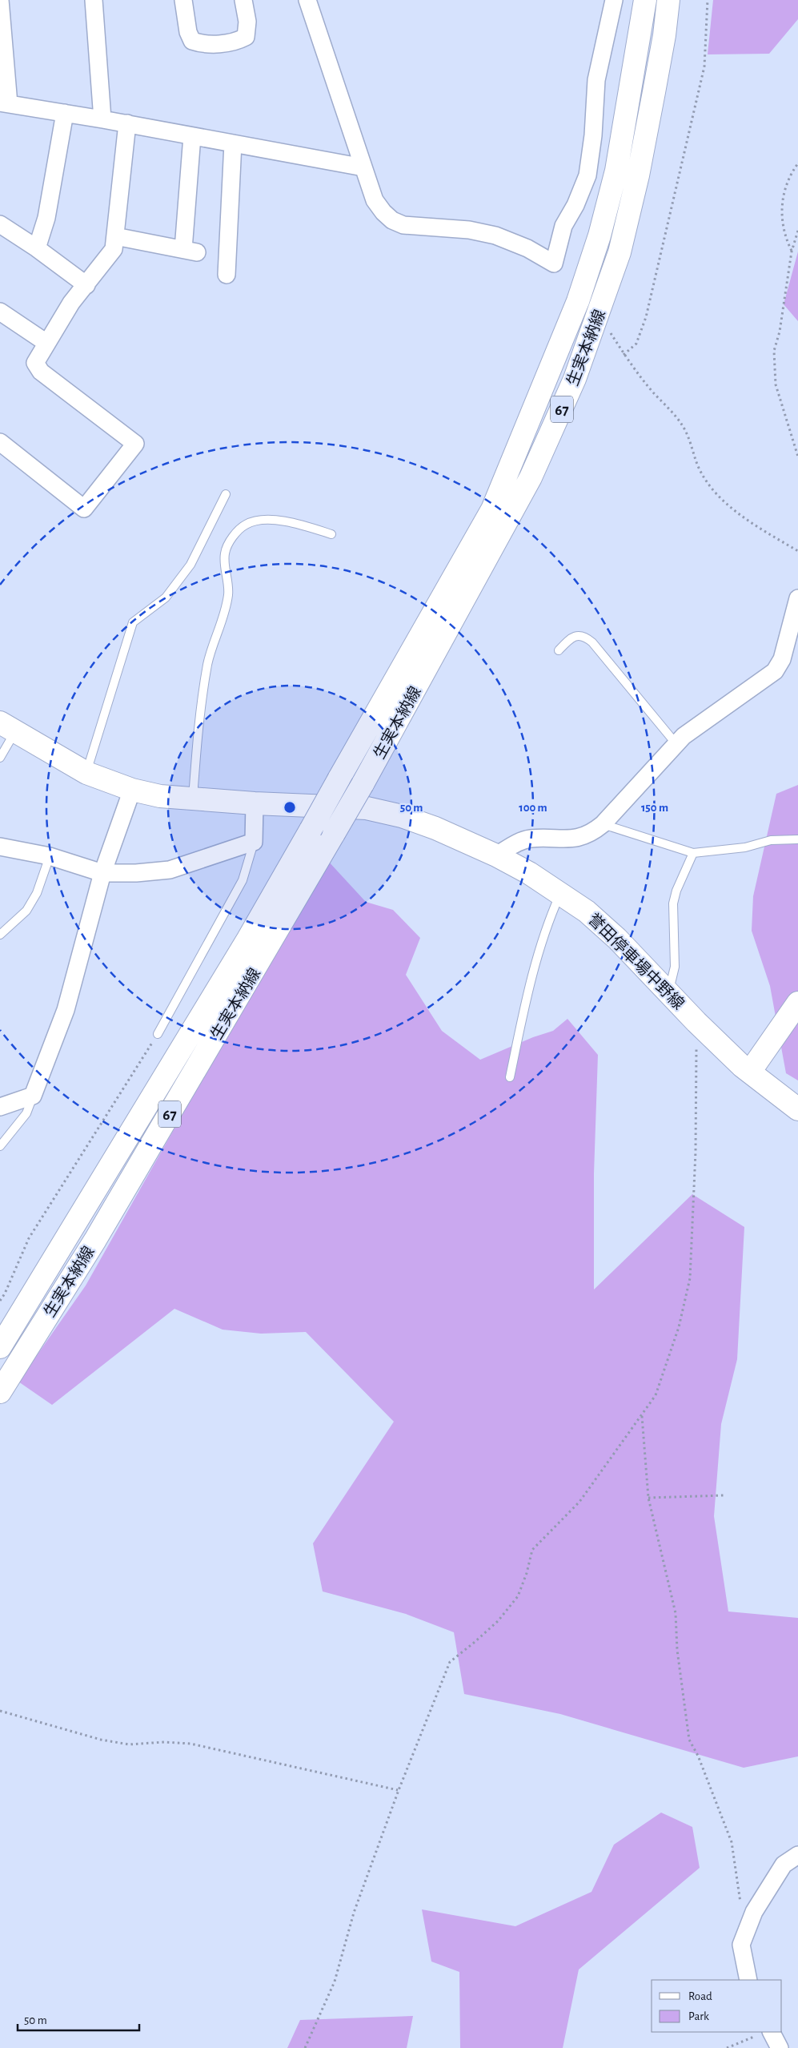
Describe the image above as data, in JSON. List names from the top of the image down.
{
  "streets": {
    "main road": ["生実本納線", "67", "誉田停車場中野線"]
  },
  "legend": ["Road", "Park"],
  "scale_bar": "50 m",
  "rings": ["50 m", "100 m", "150 m"]
}
